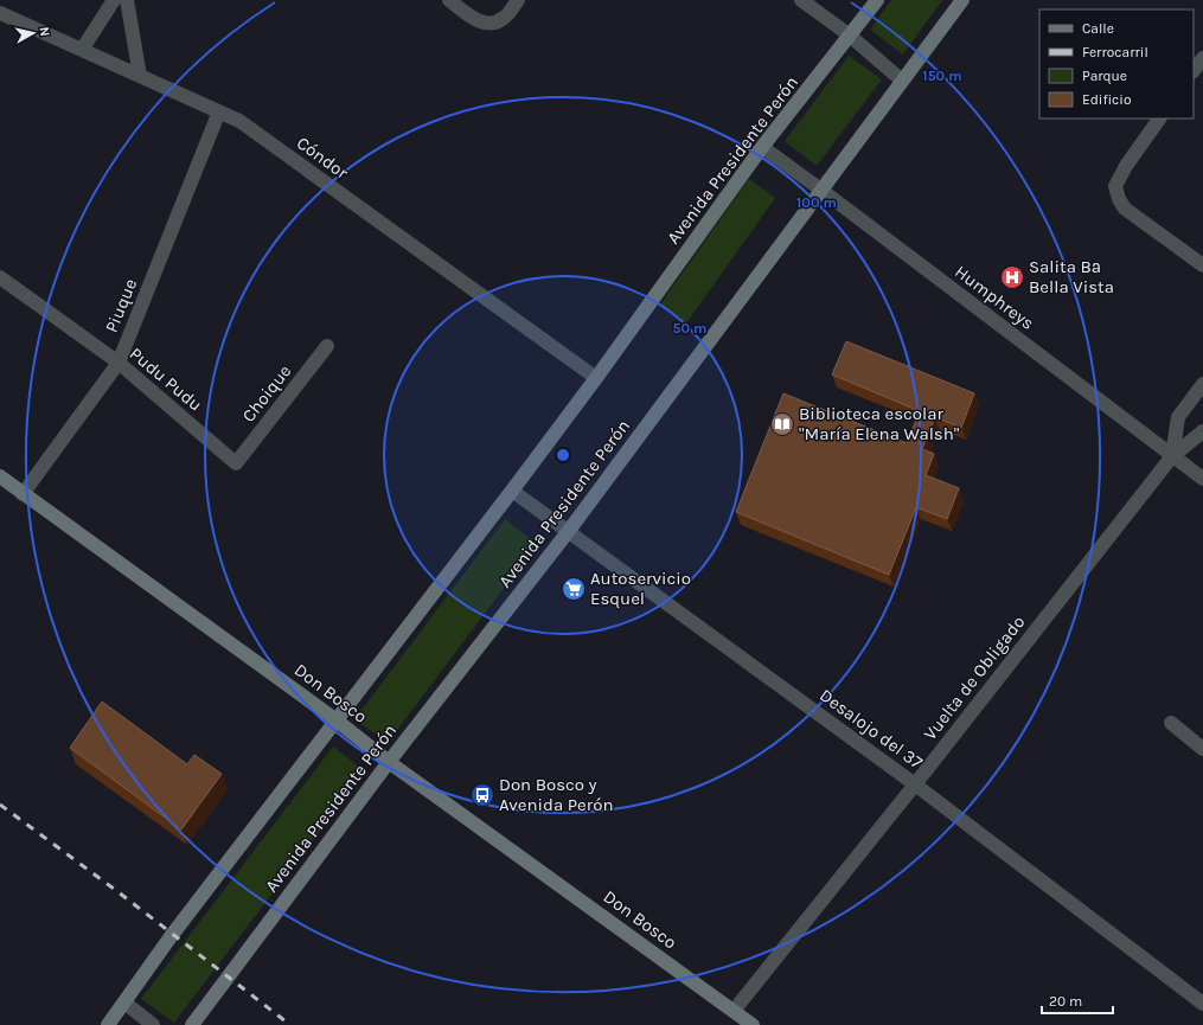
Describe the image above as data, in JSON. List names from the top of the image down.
{
  "streets": {
    "street": [
      "Cóndor",
      "Avenida Presidente Perón",
      "Humphreys",
      "Piuque",
      "Pudu Pudu",
      "Choique",
      "Vuelta de Obligado",
      "Don Bosco",
      "Desalojo del 37"
    ]
  },
  "crossings": [
    ["Cóndor", "Avenida Presidente Perón"],
    ["Cóndor", "Piuque"],
    ["Avenida Presidente Perón", "Humphreys"],
    ["Avenida Presidente Perón", "Don Bosco"],
    ["Avenida Presidente Perón", "Desalojo del 37"],
    ["Humphreys", "Vuelta de Obligado"],
    ["Piuque", "Pudu Pudu"],
    ["Piuque", "Don Bosco"],
    ["Pudu Pudu", "Choique"],
    ["Vuelta de Obligado", "Don Bosco"],
    ["Vuelta de Obligado", "Desalojo del 37"]
  ],
  "places": {
    "hospital": ["Salita Bª Bella Vista"],
    "library": ["Biblioteca escolar \"María Elena Walsh\""],
    "supermarket": ["Autoservicio Esquel"],
    "bus stop": ["Don Bosco y Avenida Perón"]
  },
  "legend": [
    "Calle",
    "Ferrocarril",
    "Parque",
    "Edificio"
  ],
  "scale_bar": "20 m",
  "north": "right",
  "rings": ["150 m", "100 m", "50 m"]
}
